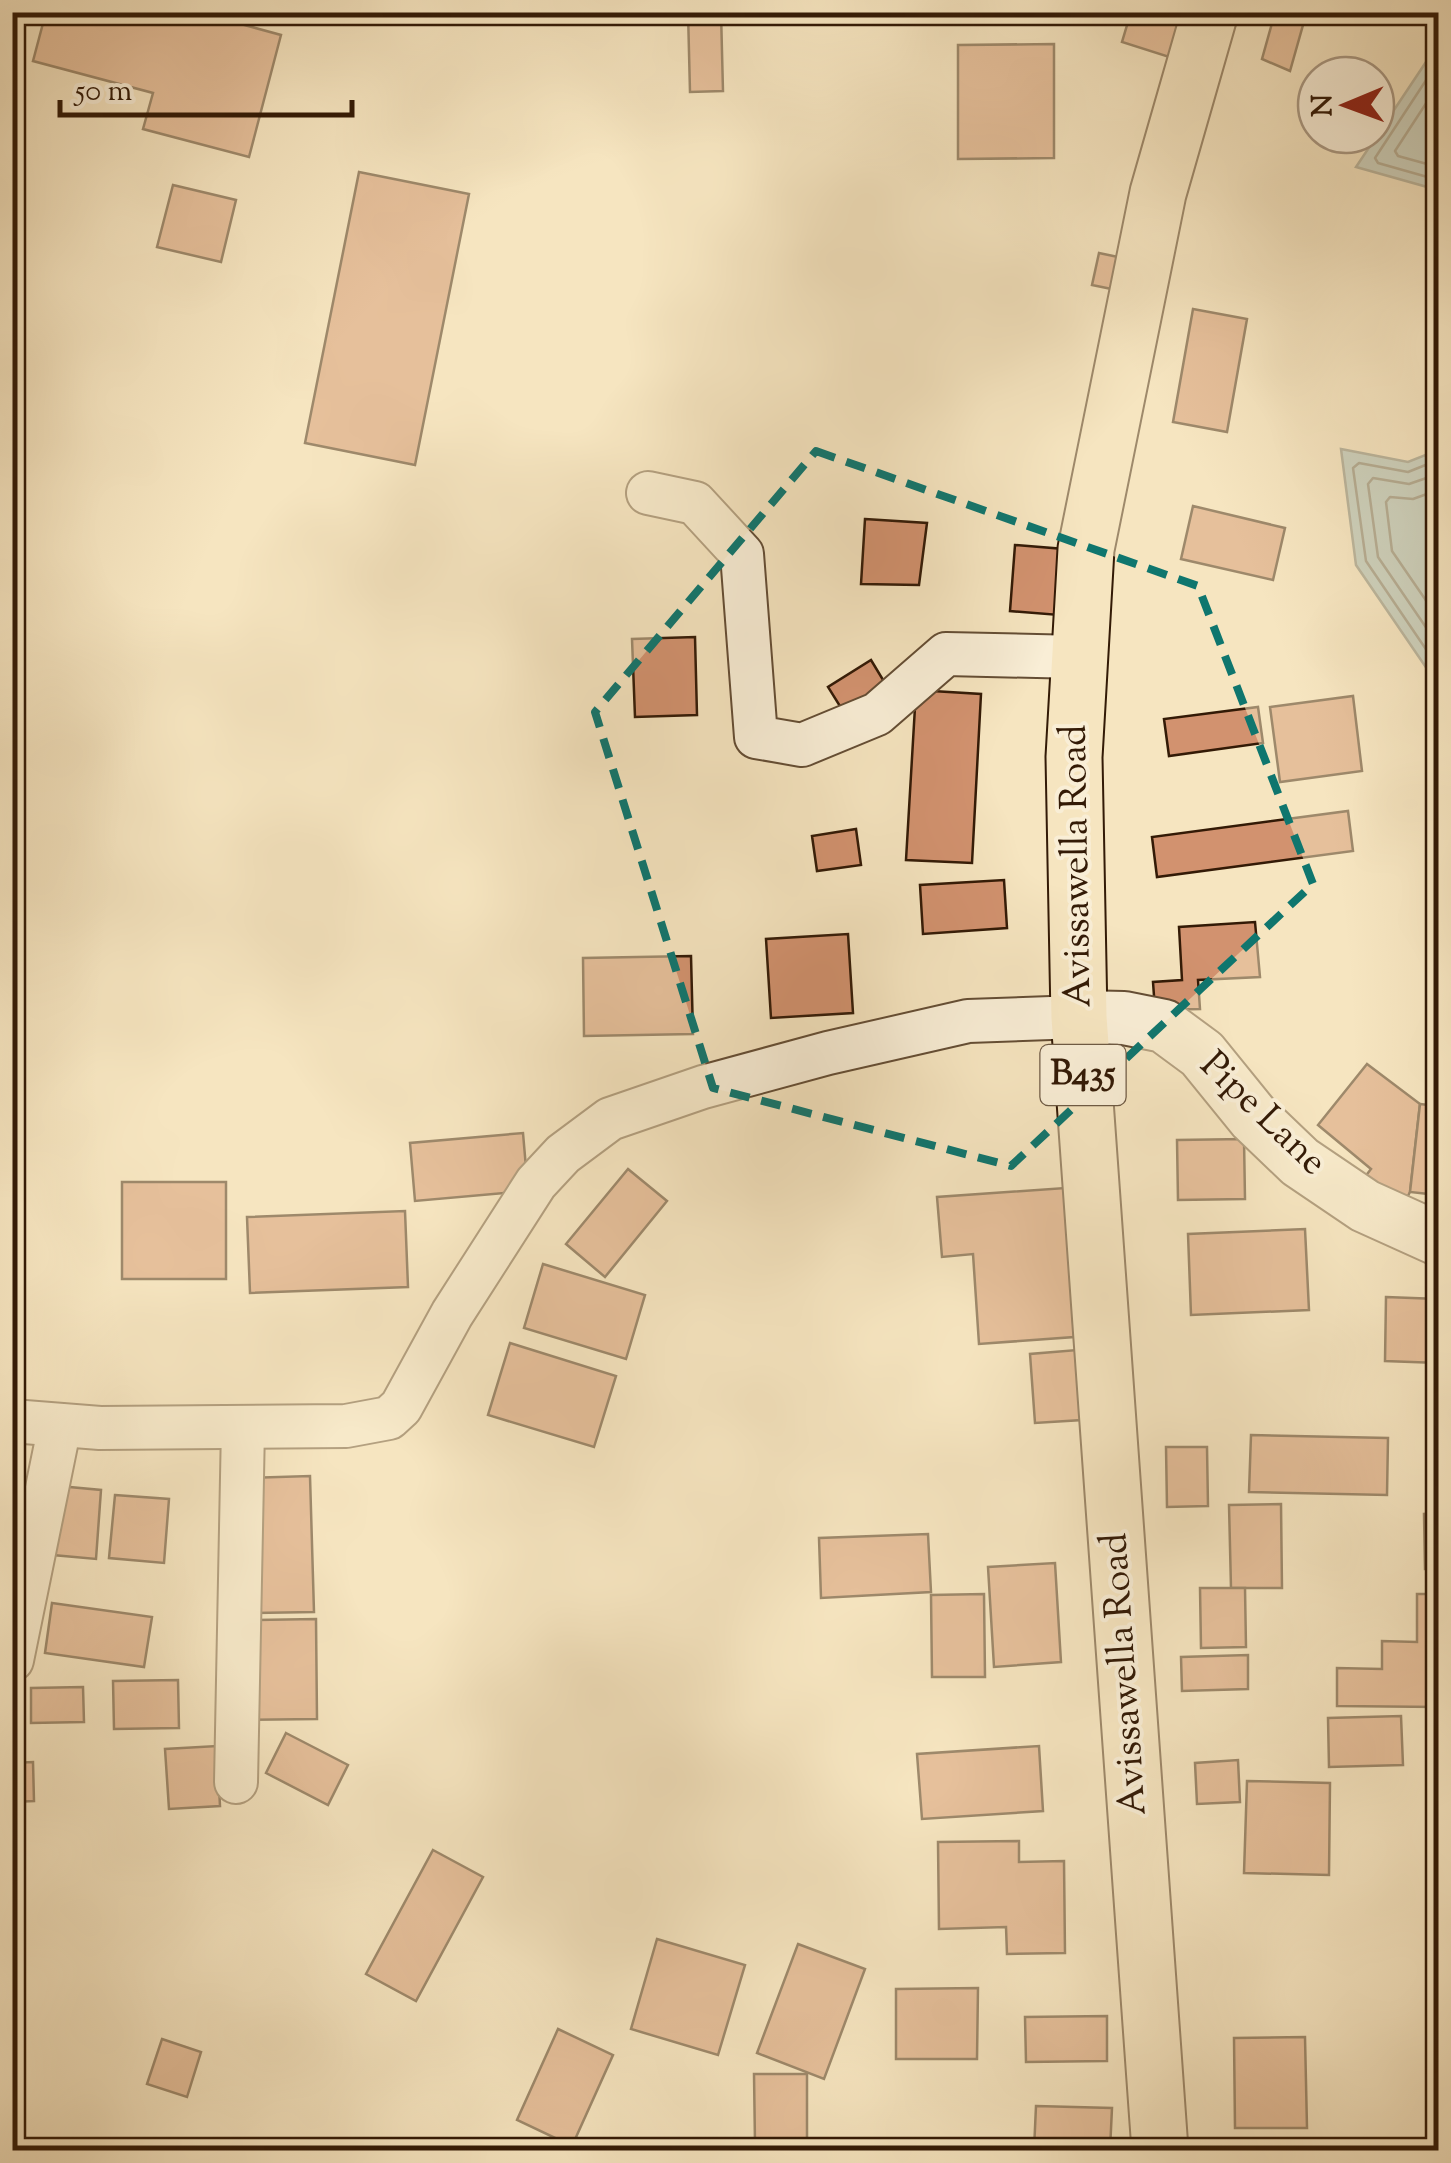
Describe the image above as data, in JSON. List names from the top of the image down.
{
  "streets": {
    "main road": ["Avissawella Road", "B435"],
    "street": ["Pipe Lane"]
  },
  "crossings": [
    ["Avissawella Road", "Pipe Lane"]
  ],
  "scale_bar": "50 m",
  "north": "left"
}
